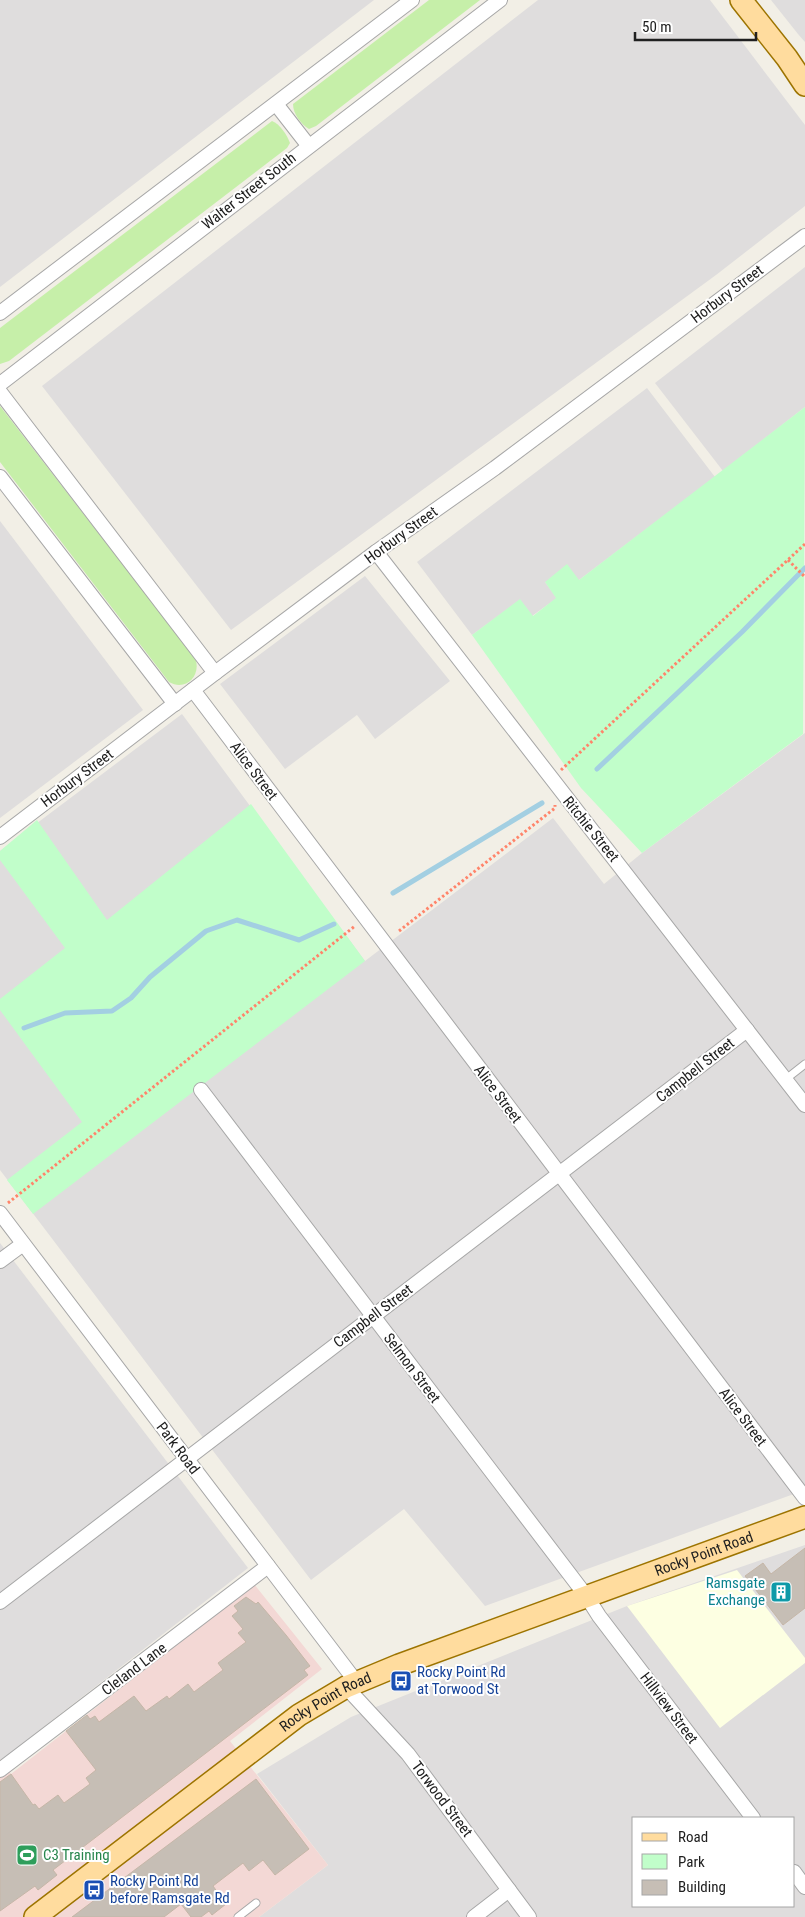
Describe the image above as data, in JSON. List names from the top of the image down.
{
  "streets": {
    "main road": ["Rocky Point Road"],
    "street": [
      "Walter Street South",
      "Horbury Street",
      "Alice Street",
      "Ritchie Street",
      "Campbell Street",
      "Selmon Street",
      "Park Road",
      "Cleland Lane",
      "Hillview Street",
      "Torwood Street"
    ]
  },
  "crossings": [
    ["Horbury Street", "Alice Street"],
    ["Horbury Street", "Ritchie Street"],
    ["Alice Street", "Campbell Street"],
    ["Ritchie Street", "Campbell Street"],
    ["Campbell Street", "Selmon Street"],
    ["Campbell Street", "Park Road"],
    ["Selmon Street", "Rocky Point Road"],
    ["Selmon Street", "Hillview Street"],
    ["Park Road", "Rocky Point Road"],
    ["Park Road", "Cleland Lane"],
    ["Park Road", "Torwood Street"],
    ["Rocky Point Road", "Hillview Street"],
    ["Rocky Point Road", "Torwood Street"]
  ],
  "places": {
    "building": ["Ramsgate Exchange"],
    "bus stop": ["Rocky Point Rd at Torwood St", "Rocky Point Rd before Ramsgate Rd"],
    "sports": ["C3 Training"]
  },
  "legend": ["Road", "Park", "Building"],
  "scale_bar": "50 m"
}
